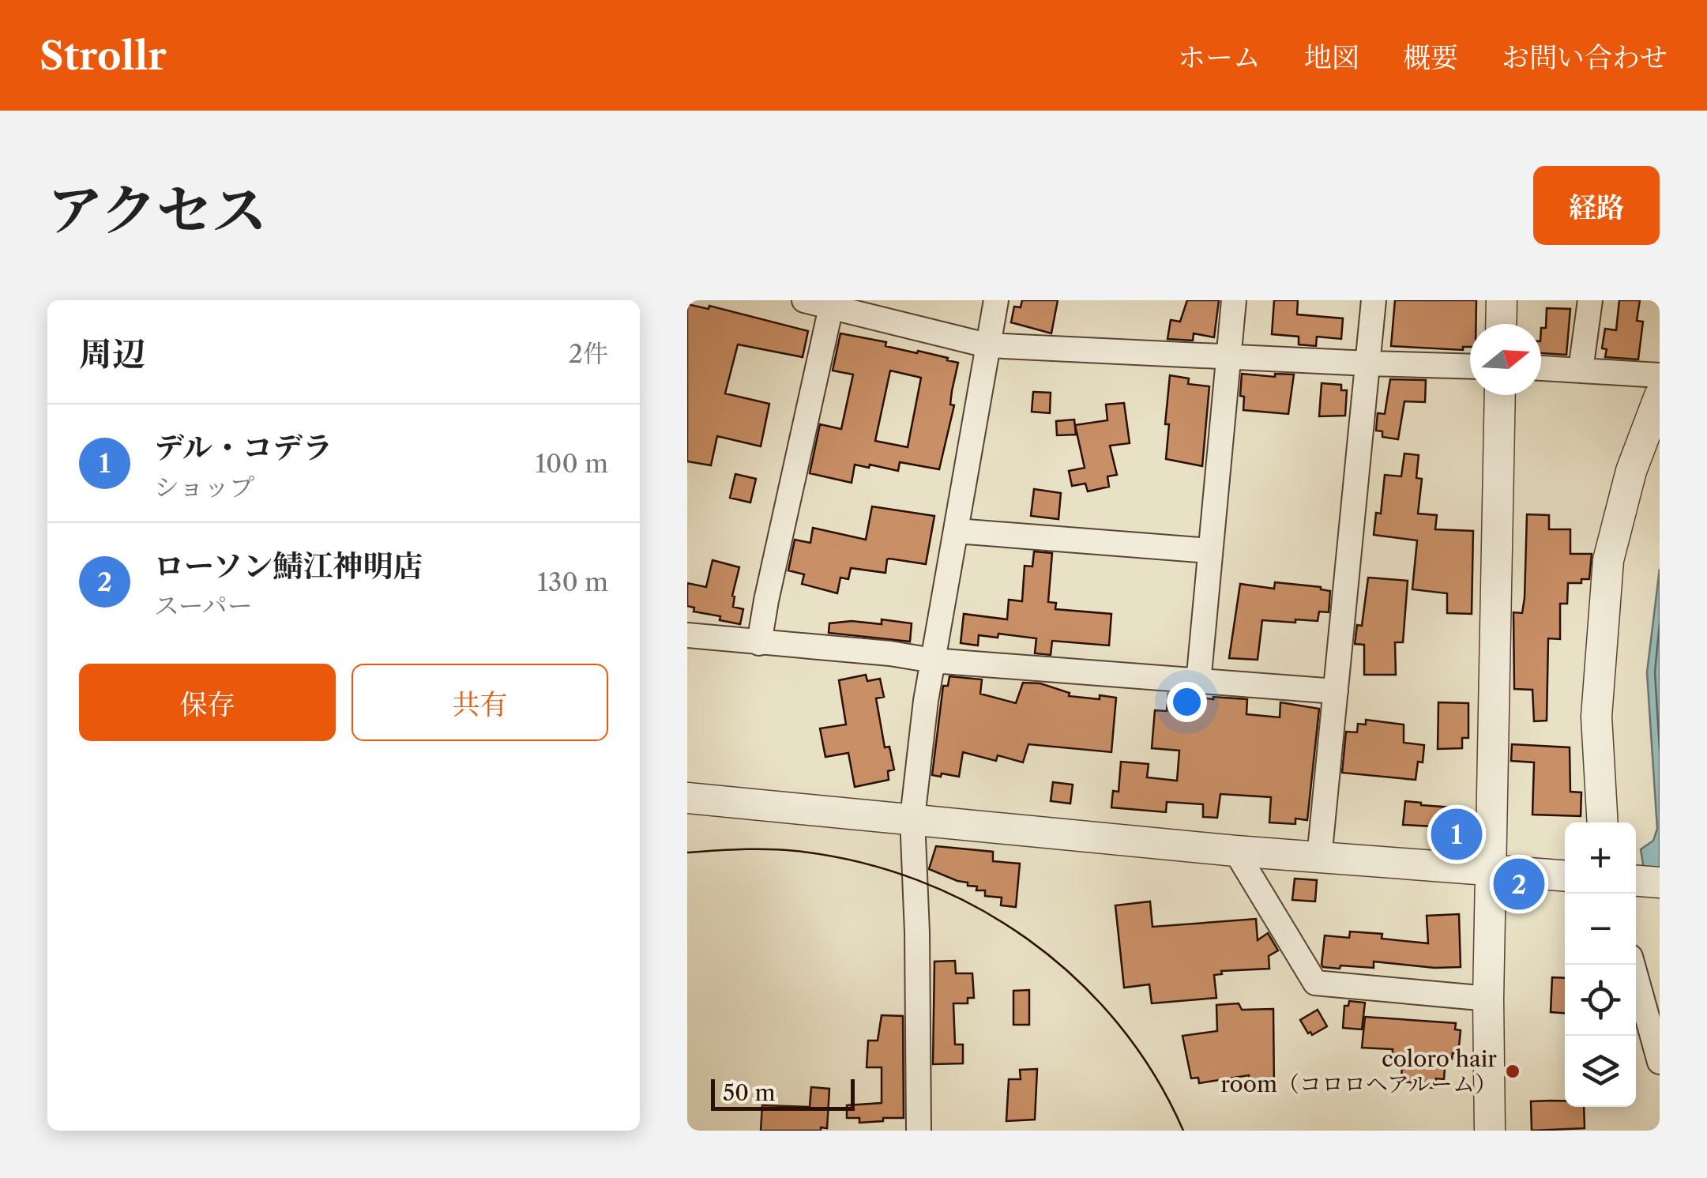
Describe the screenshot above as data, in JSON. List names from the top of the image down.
{
  "places": ["coloro hair room（コロロヘアルーム）"],
  "scale_bar": "50 m",
  "north": "right",
  "page": {
    "header": "Strollr",
    "nav": [
      "ホーム",
      "地図",
      "概要",
      "お問い合わせ"
    ],
    "title": "アクセス",
    "buttons": [
      "経路",
      ["保存", "共有"]
    ],
    "heading": ["周辺", "2件"],
    "list": [
      {
        "mark": "1",
        "name": "デル・コデラ",
        "note": "ショップ",
        "value": "100 m"
      },
      {
        "mark": "2",
        "name": "ローソン鯖江神明店",
        "note": "スーパー",
        "value": "130 m"
      }
    ],
    "pins": ["1", "2"],
    "map_buttons": ["+", "−"],
    "scale": "50 m"
  }
}
